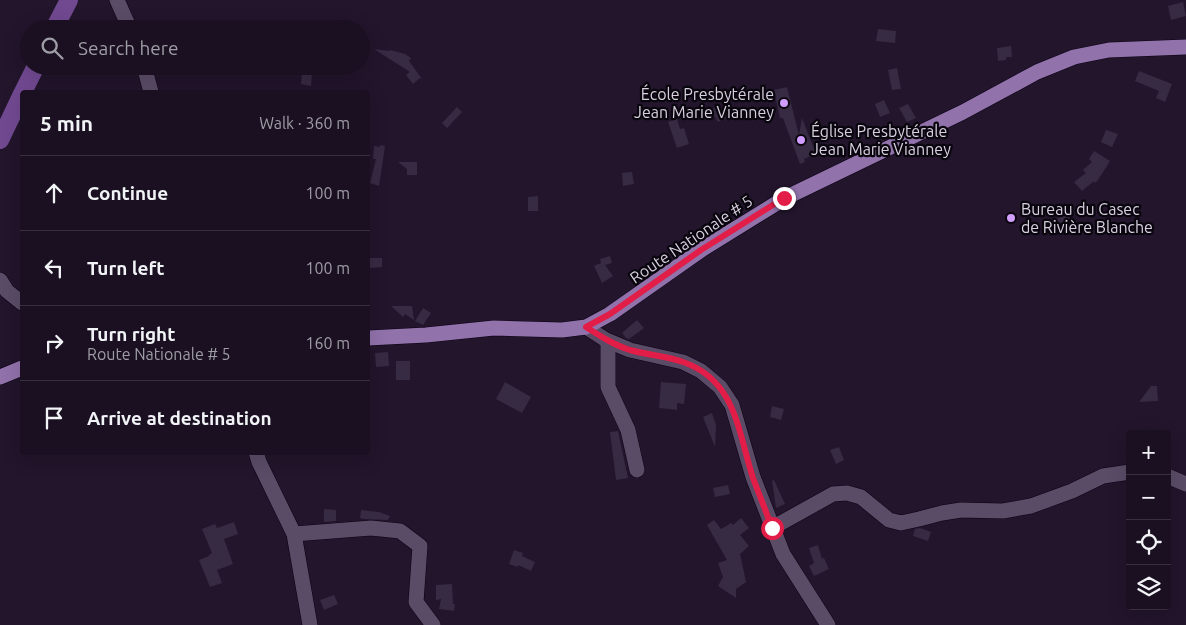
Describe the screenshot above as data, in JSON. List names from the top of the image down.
{
  "streets": {
    "main road": ["Route Nationale # 5"]
  },
  "places": ["École Presbytérale Jean Marie Vianney", "Église Presbytérale Jean Marie Vianney", "Bureau du Casec de Rivière Blanche"],
  "page": {
    "search": "Search here",
    "heading": ["5 min", "Walk · 360 m"],
    "list": [
      ["Continue", "100 m"],
      ["Turn left", "100 m"],
      ["Turn right", "Route Nationale # 5", "160 m"],
      "Arrive at destination"
    ],
    "map_buttons": ["+", "−"]
  }
}
